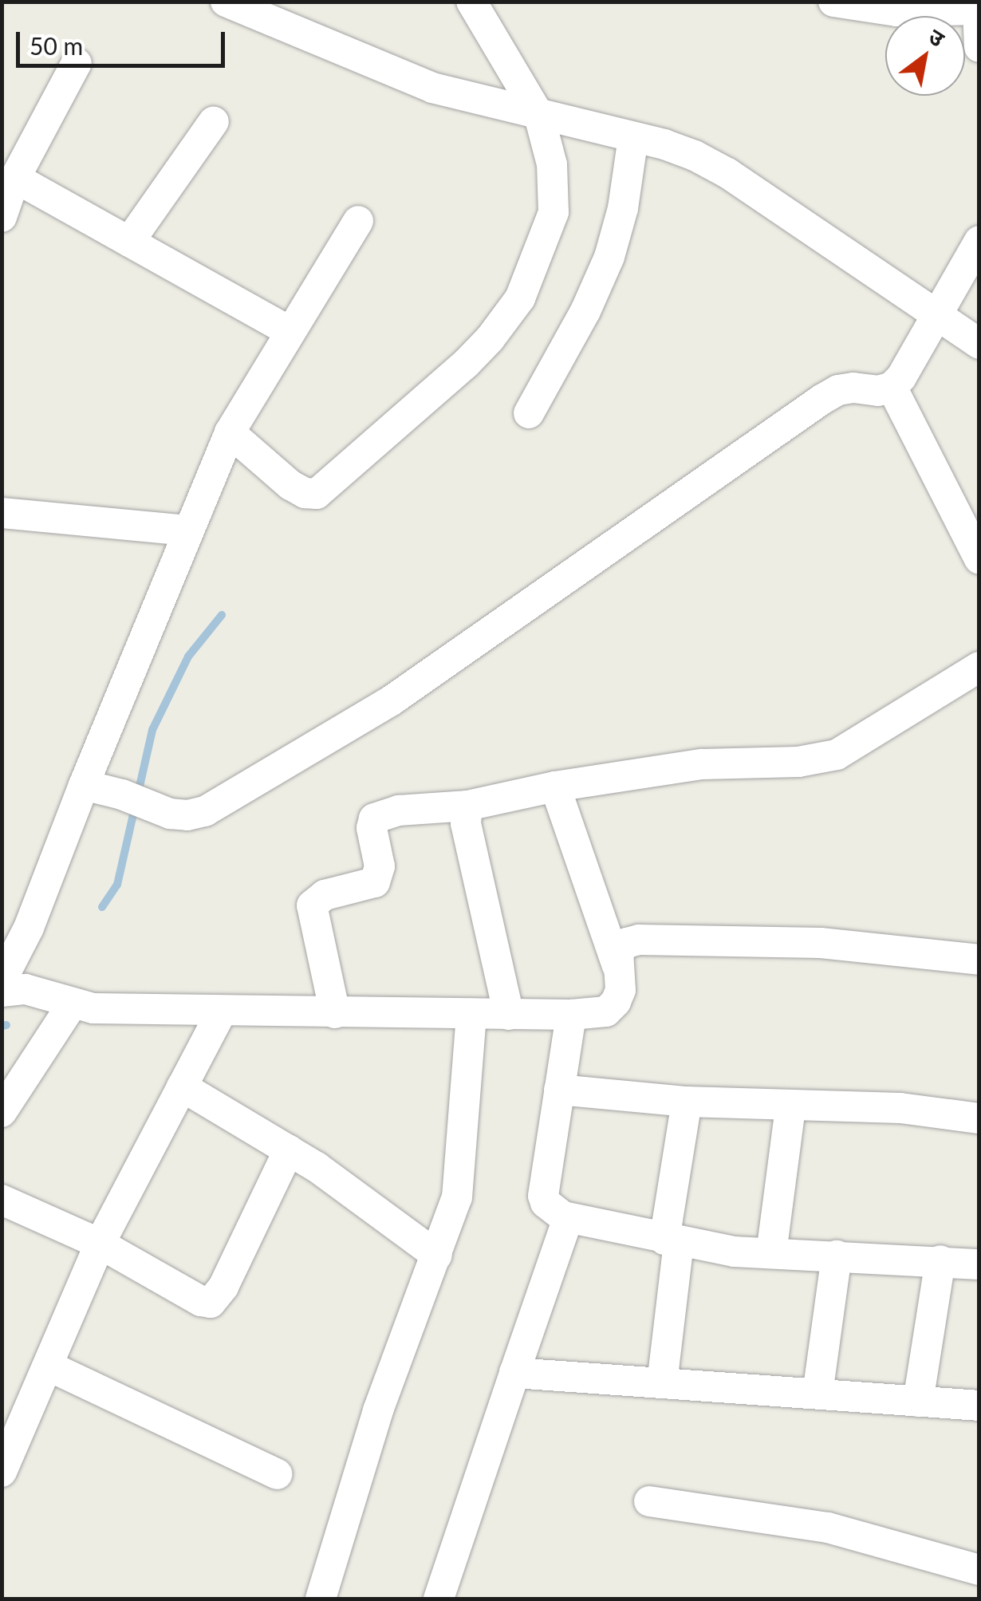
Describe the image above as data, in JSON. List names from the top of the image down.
{
  "scale_bar": "50 m",
  "north": "top right"
}
